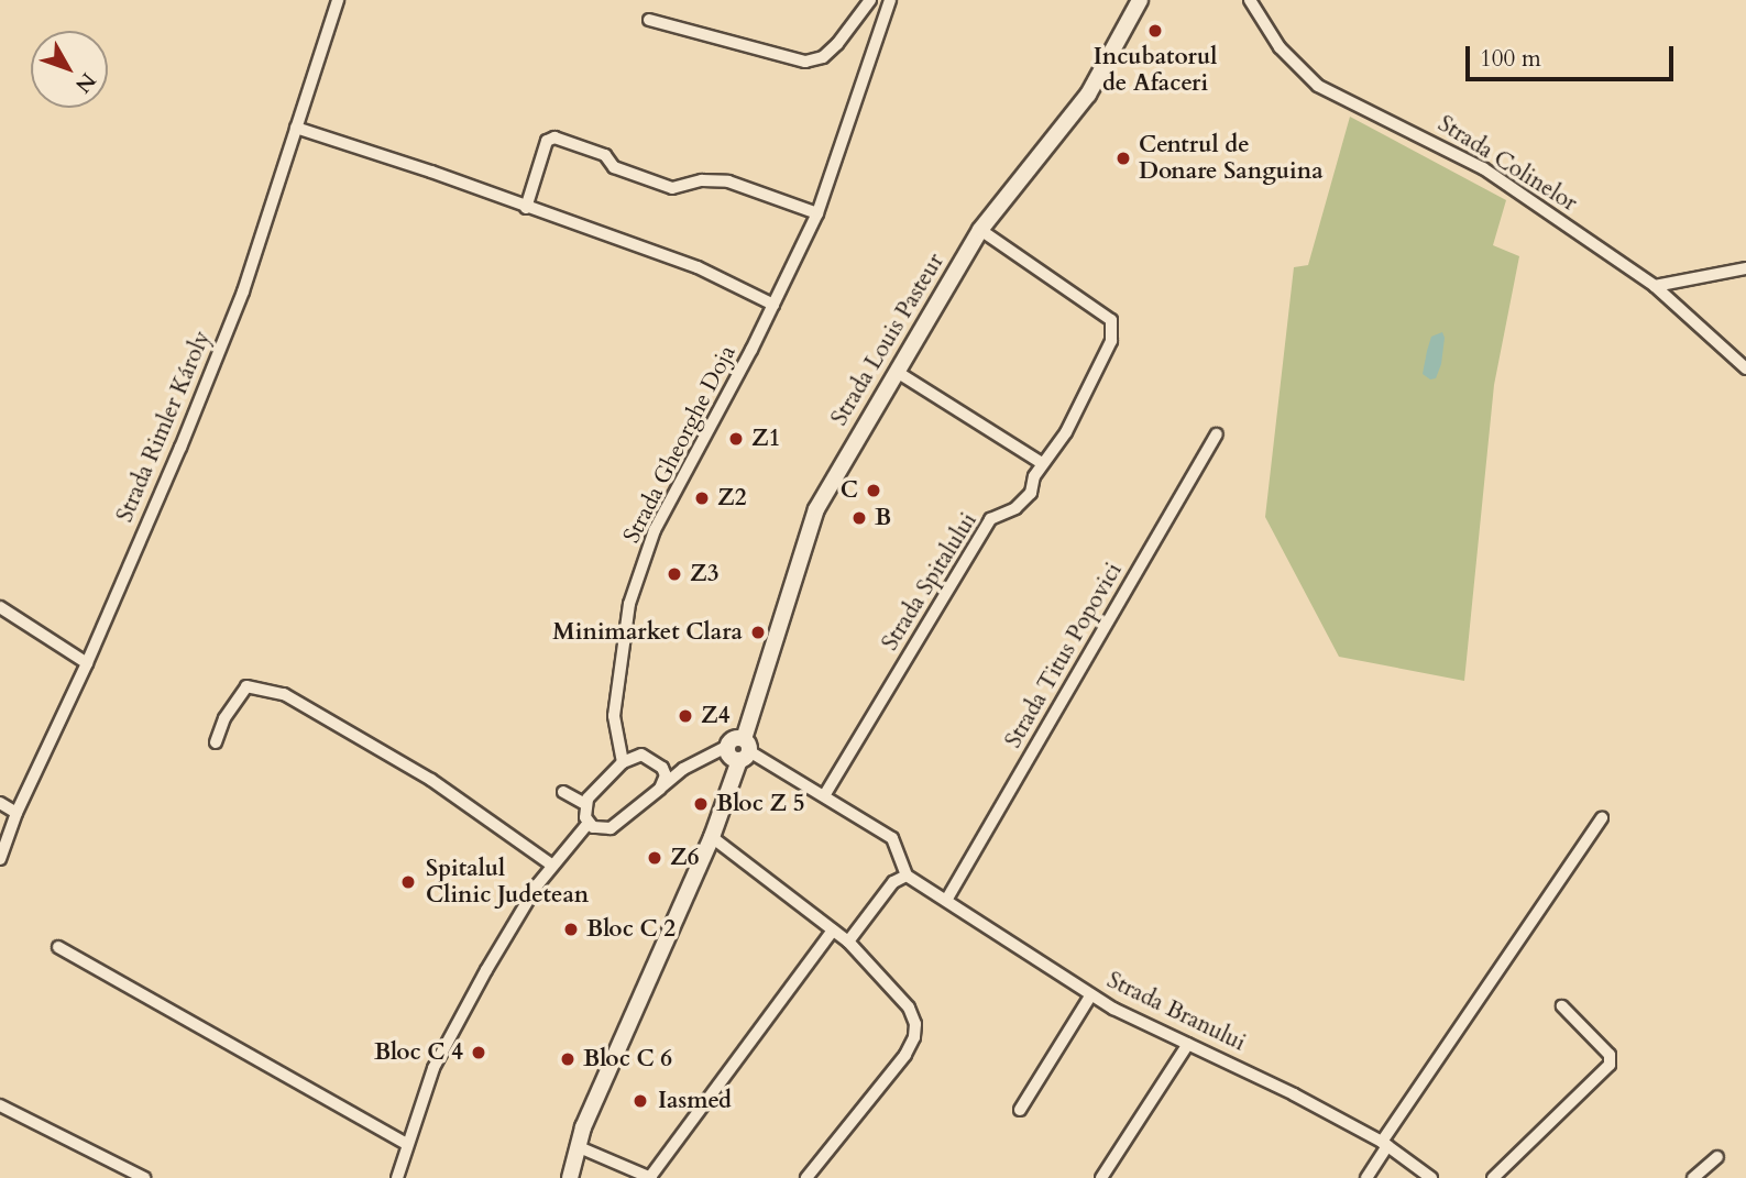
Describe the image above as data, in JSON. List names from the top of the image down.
{
  "streets": {
    "main road": ["Strada Louis Pasteur"],
    "street": [
      "Strada Colinelor",
      "Strada Rimler Károly",
      "Strada Gheorghe Doja",
      "Strada Spitalului",
      "Strada Titus Popovici",
      "Strada Branului"
    ]
  },
  "crossings": [
    ["Strada Louis Pasteur", "Strada Spitalului"],
    ["Strada Titus Popovici", "Strada Branului"]
  ],
  "places": [
    "Incubatorul de Afaceri",
    "Centrul de Donare Sanguina",
    "Z1",
    "C",
    "Z2",
    "B",
    "Z3",
    "Minimarket Clara",
    "Z4",
    "Bloc Z 5",
    "Z6",
    "Spitalul Clinic Judetean",
    "Bloc C 2",
    "Bloc C 4",
    "Bloc C 6",
    "Iasmed"
  ],
  "scale_bar": "100 m",
  "north": "bottom right"
}
